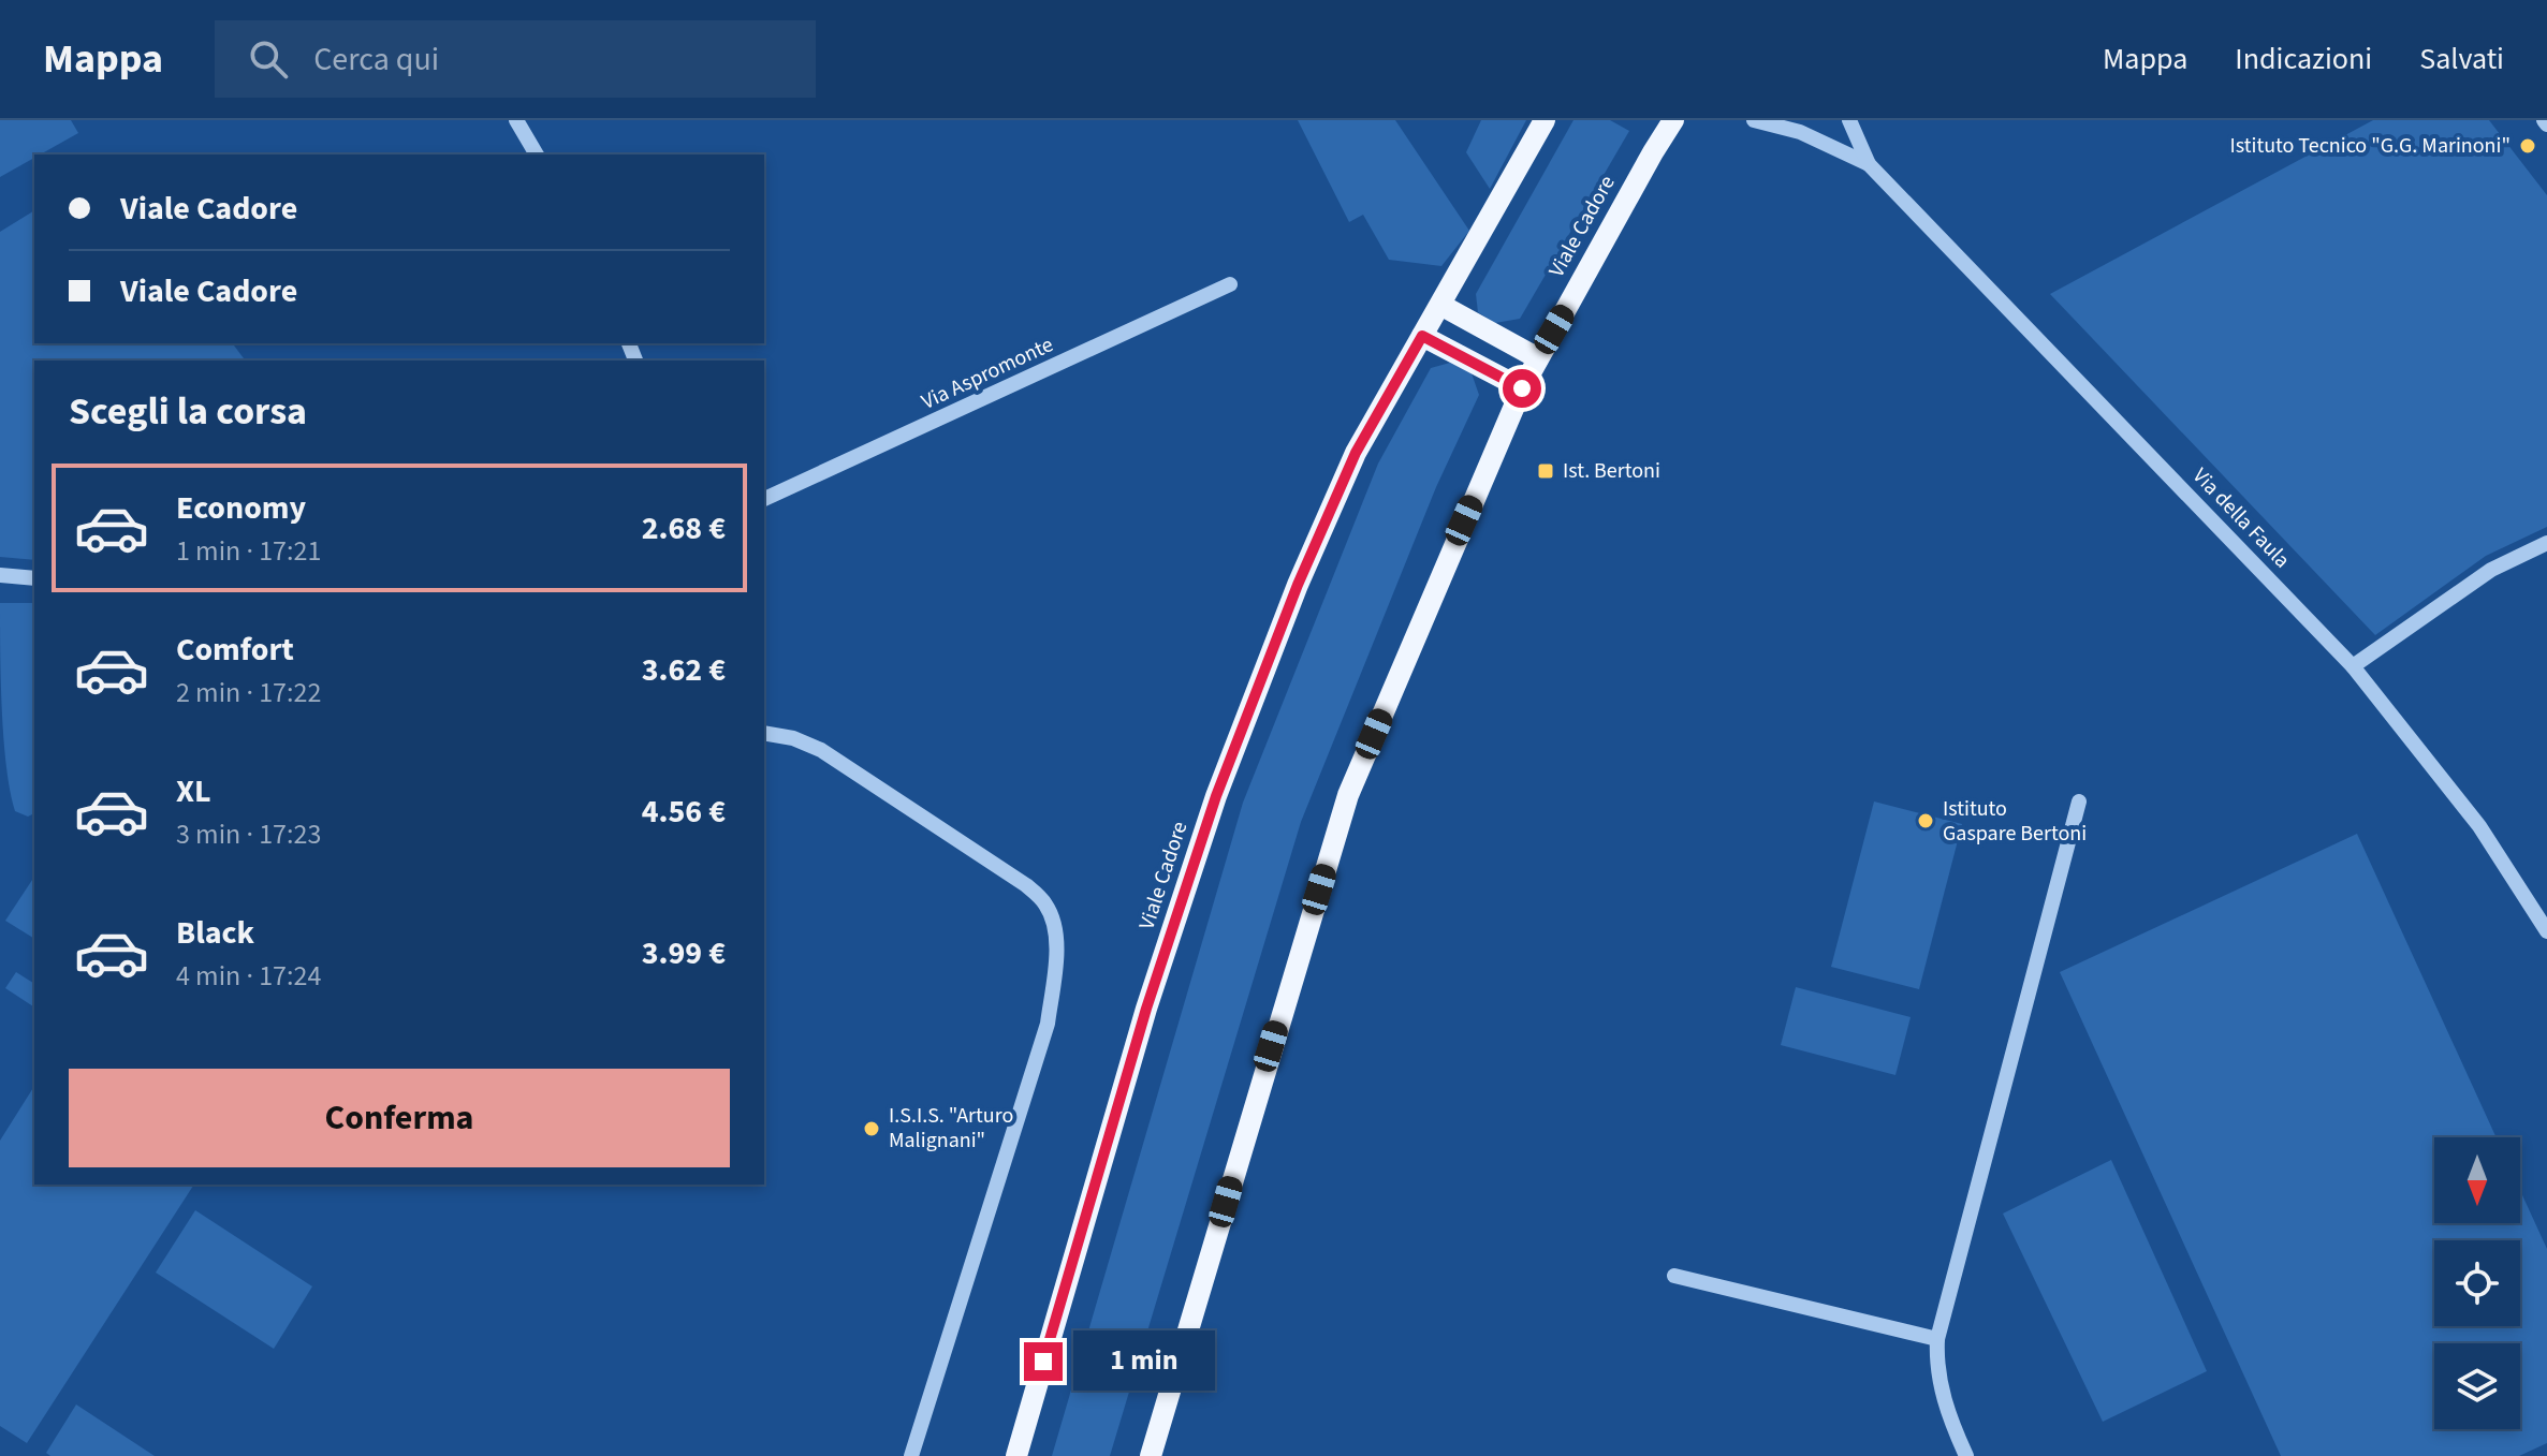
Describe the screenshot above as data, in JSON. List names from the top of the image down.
{
  "streets": {
    "main road": ["Viale Cadore"],
    "street": ["Via Aspromonte", "Via della Faula"]
  },
  "places": {
    "other": ["Istituto Tecnico \"G.G. Marinoni\"", "Istituto Gaspare Bertoni", "I.S.I.S. \"Arturo Malignani\""],
    "transit": ["Ist. Bertoni"]
  },
  "north": "bottom",
  "page": {
    "header": "Mappa",
    "search": "Cerca qui",
    "nav": ["Mappa", "Indicazioni", "Salvati"],
    "banner": ["Viale Cadore", "Viale Cadore"],
    "heading": "Scegli la corsa",
    "list": [
      {
        "name": "Economy",
        "note": "1 min · 17:21",
        "value": "2.68 €"
      },
      {
        "name": "Comfort",
        "note": "2 min · 17:22",
        "value": "3.62 €"
      },
      {
        "name": "XL",
        "note": "3 min · 17:23",
        "value": "4.56 €"
      },
      {
        "name": "Black",
        "note": "4 min · 17:24",
        "value": "3.99 €"
      }
    ],
    "buttons": "Conferma",
    "bubble": "1 min"
  }
}
